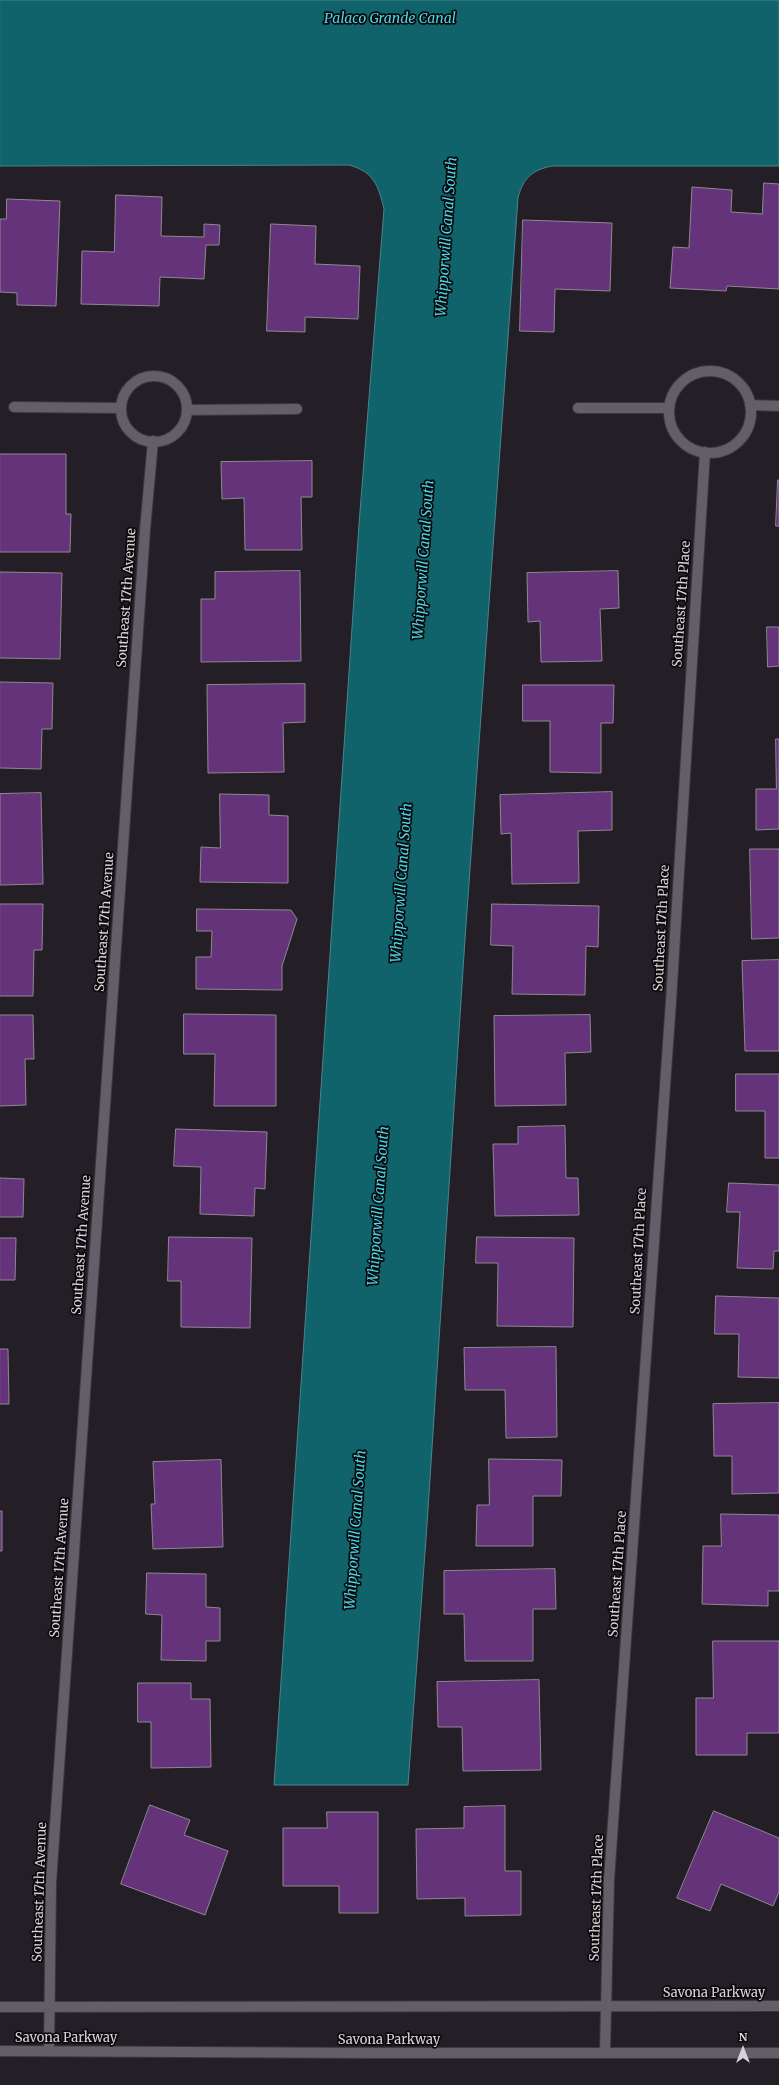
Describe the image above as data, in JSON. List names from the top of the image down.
{
  "streets": {
    "street": ["Southeast 17th Avenue", "Southeast 17th Place", "Savona Parkway"]
  },
  "crossings": [
    ["Southeast 17th Avenue", "Savona Parkway"],
    ["Southeast 17th Place", "Savona Parkway"]
  ],
  "water": ["Palaco Grande Canal", "Whipporwill Canal South"],
  "north": "top"
}
